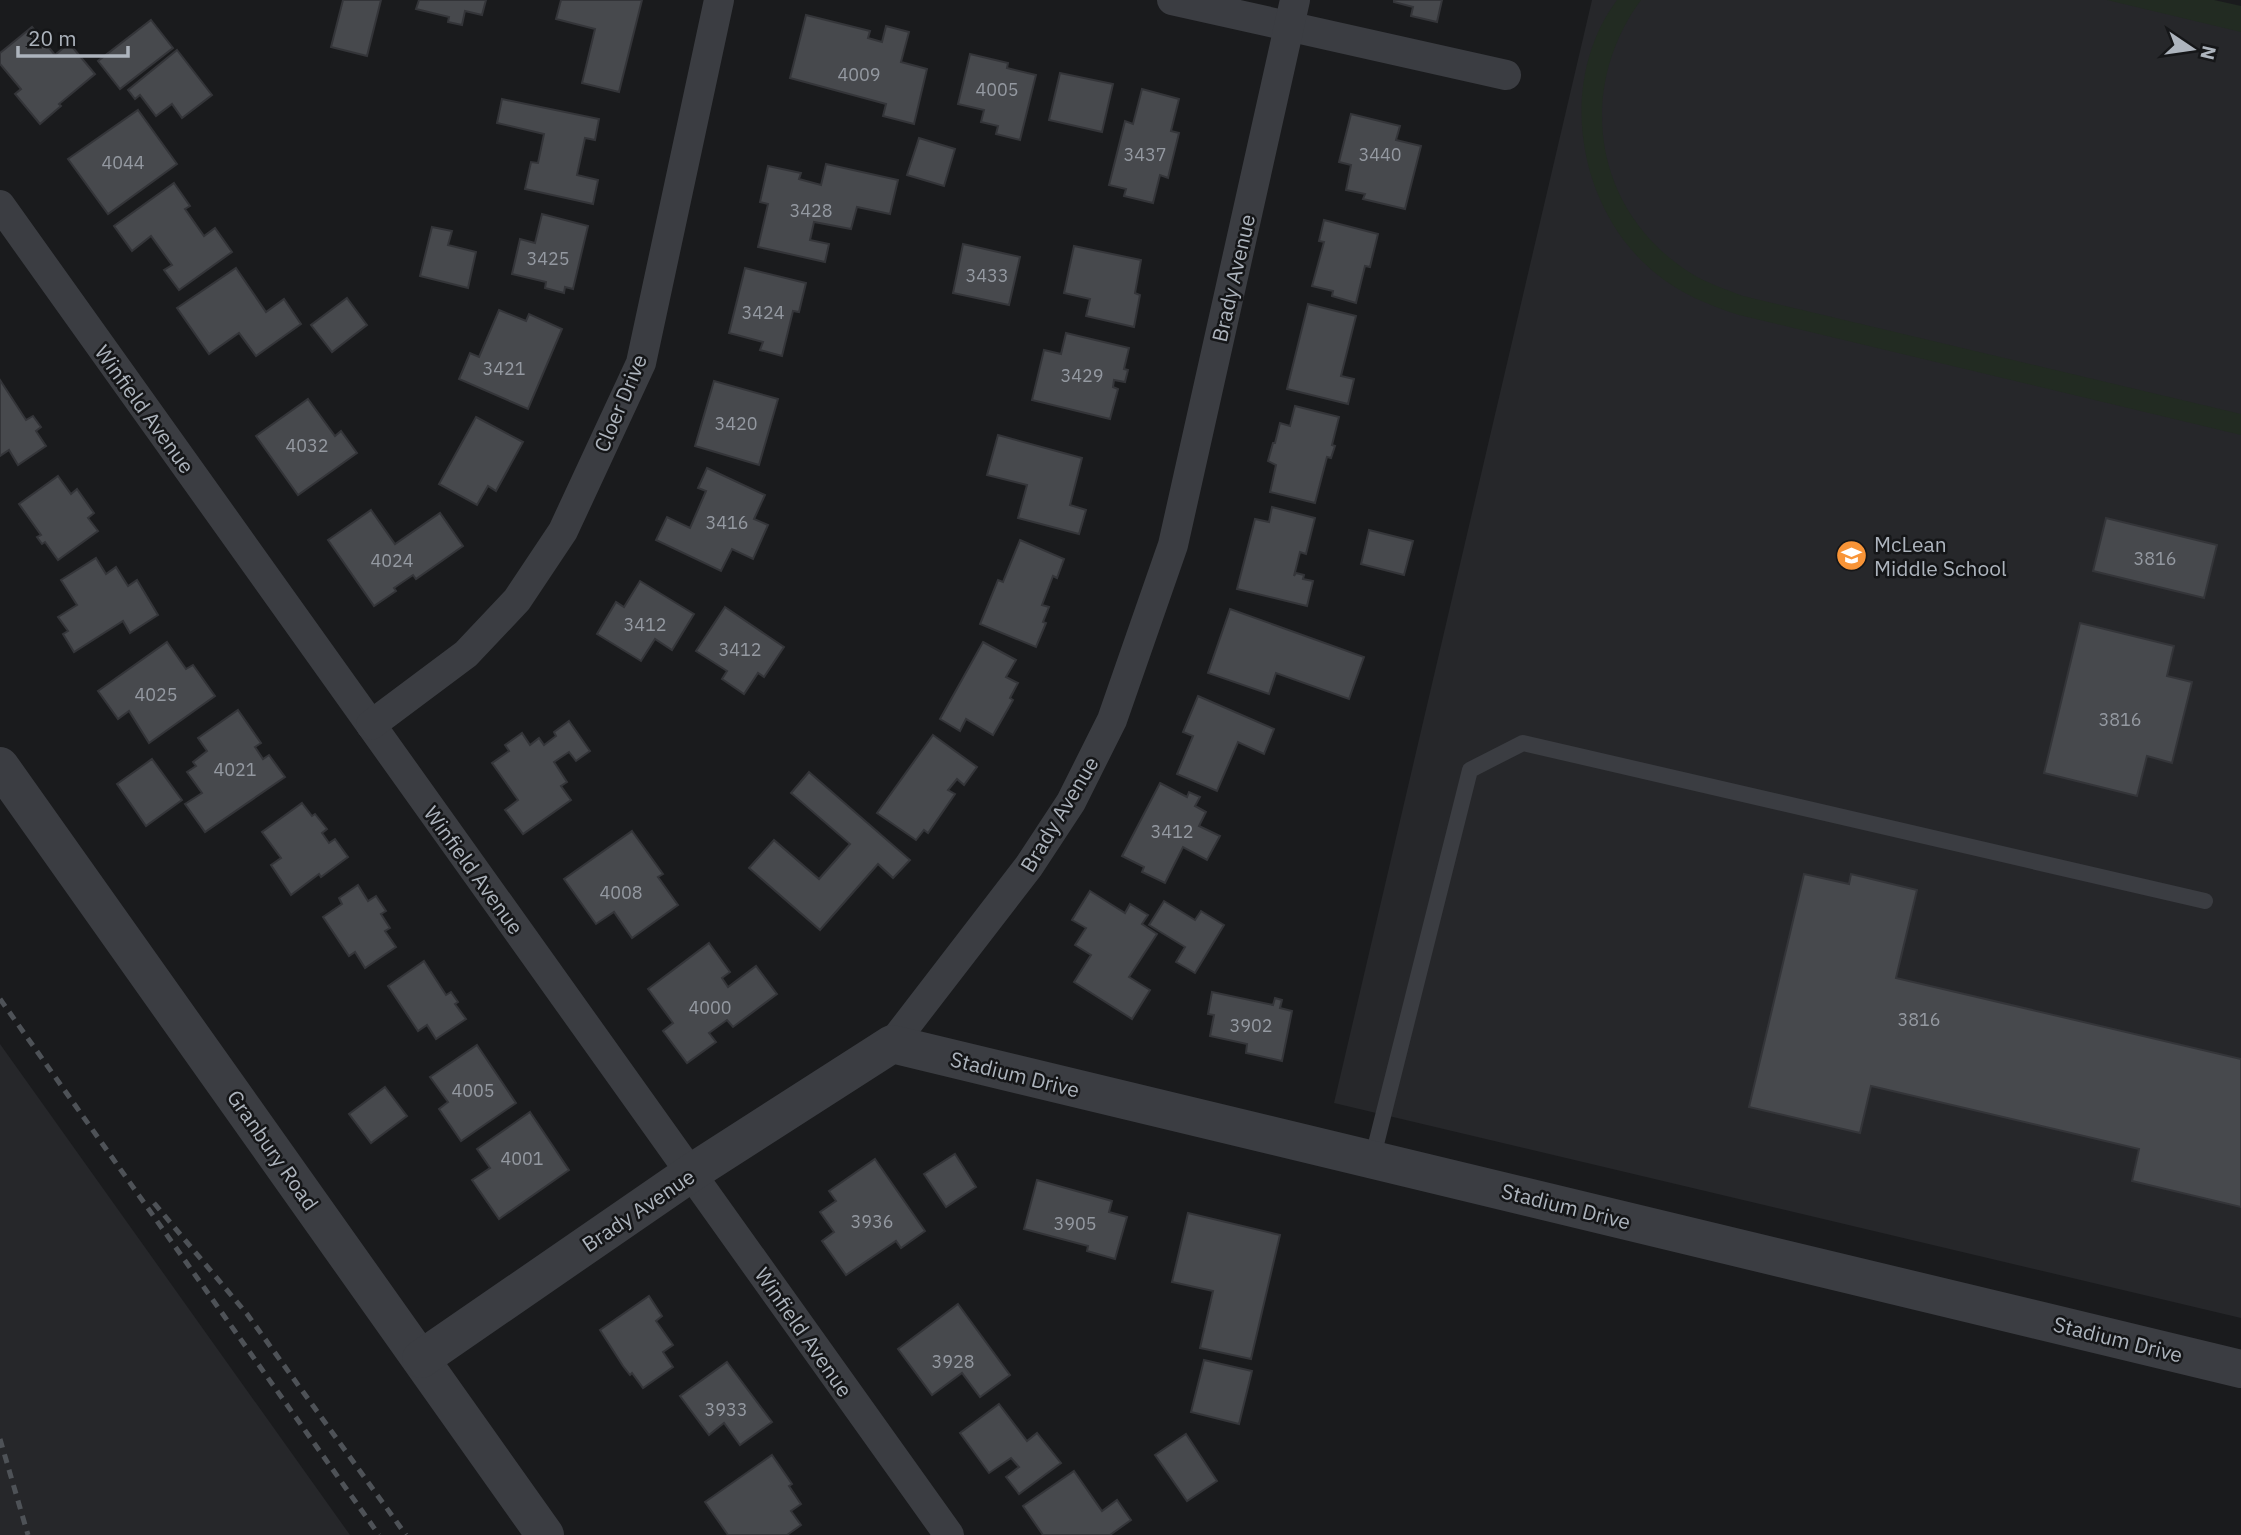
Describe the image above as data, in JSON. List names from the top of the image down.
{
  "streets": {
    "street": [
      "Brady Avenue",
      "Cloer Drive",
      "Winfield Avenue",
      "Stadium Drive",
      "Granbury Road"
    ]
  },
  "crossings": [
    ["Brady Avenue", "Winfield Avenue"],
    ["Brady Avenue", "Stadium Drive"],
    ["Brady Avenue", "Granbury Road"],
    ["Cloer Drive", "Winfield Avenue"]
  ],
  "places": {
    "school or university": ["McLean Middle School"]
  },
  "house_numbers": [
    "4009",
    "4005",
    "3437",
    "3440",
    "4044",
    "3428",
    "3425",
    "3433",
    "3424",
    "3421",
    "3429",
    "3420",
    "4032",
    "3416",
    "3816",
    "4024",
    "3412",
    "3412",
    "4025",
    "3816",
    "4021",
    "3412",
    "4008",
    "4000",
    "3816",
    "3902",
    "4005",
    "4001",
    "3936",
    "3905",
    "3928",
    "3933"
  ],
  "scale_bar": "20 m",
  "north": "right"
}
